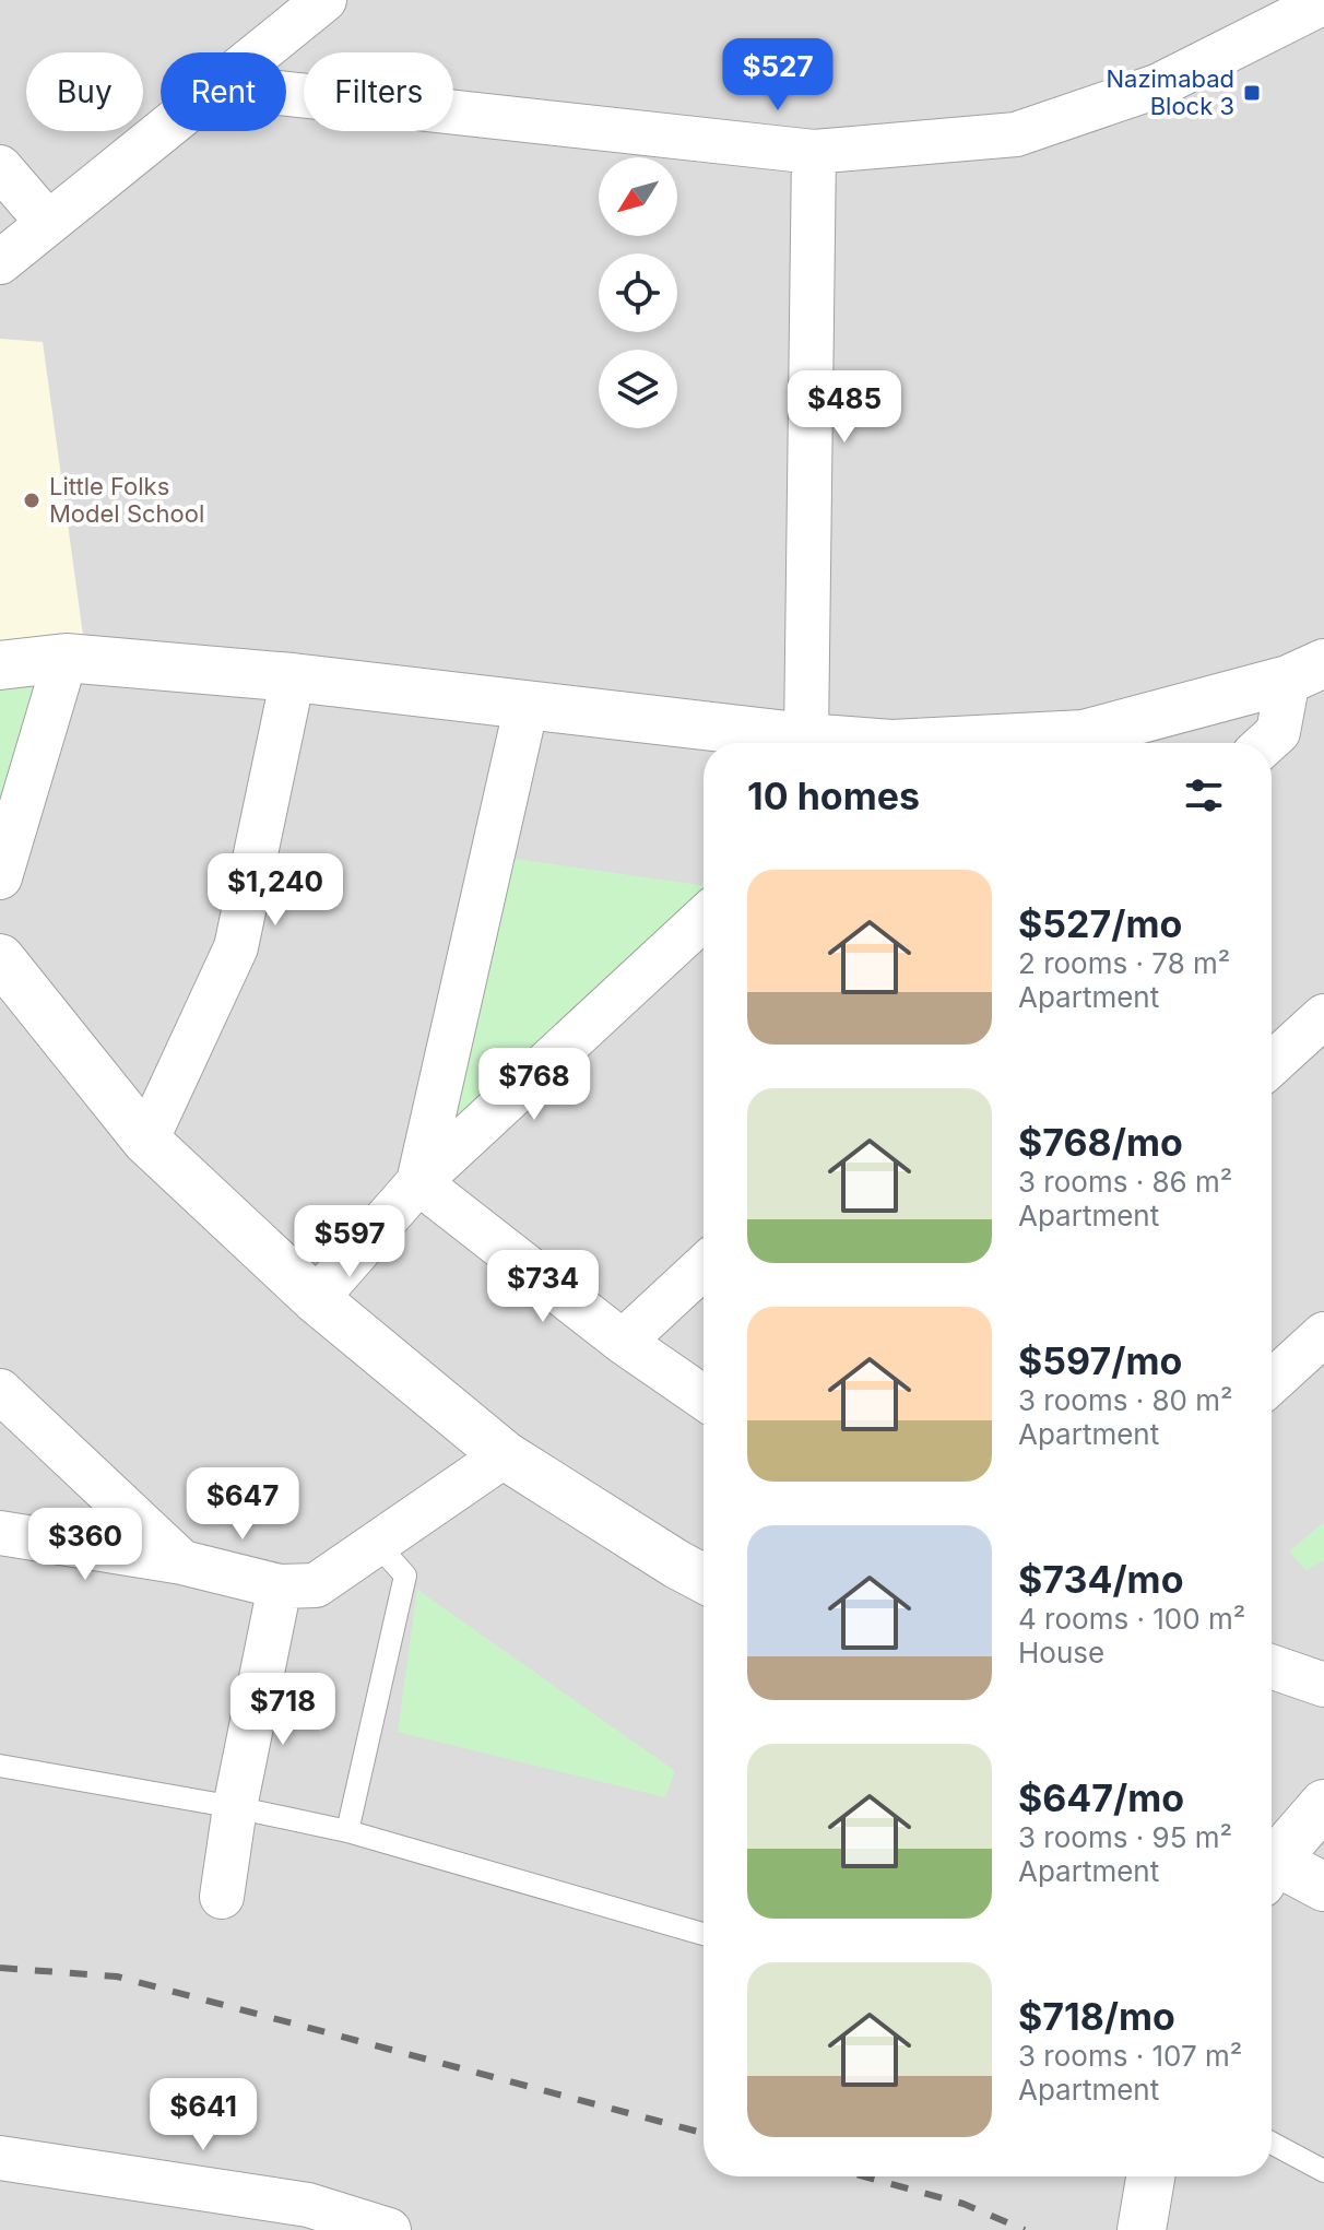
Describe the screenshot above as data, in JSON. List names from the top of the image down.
{
  "places": {
    "transit": ["Nazimabad Block 3"],
    "other": ["Little Folks Model School"]
  },
  "north": "bottom left",
  "page": {
    "price": [
      "$527",
      "$485",
      "$1,240",
      "$768",
      "$597",
      "$734",
      "$647",
      "$360",
      "$718",
      "$641"
    ],
    "chip": ["Buy", "Rent", "Filters"],
    "heading": "10 homes",
    "list": [
      {
        "name": "$527/mo",
        "note": "2 rooms · 78 m² · Apartment"
      },
      {
        "name": "$768/mo",
        "note": "3 rooms · 86 m² · Apartment"
      },
      {
        "name": "$597/mo",
        "note": "3 rooms · 80 m² · Apartment"
      },
      {
        "name": "$734/mo",
        "note": "4 rooms · 100 m² · House"
      },
      {
        "name": "$647/mo",
        "note": "3 rooms · 95 m² · Apartment"
      },
      {
        "name": "$718/mo",
        "note": "3 rooms · 107 m² · Apartment"
      }
    ]
  }
}
